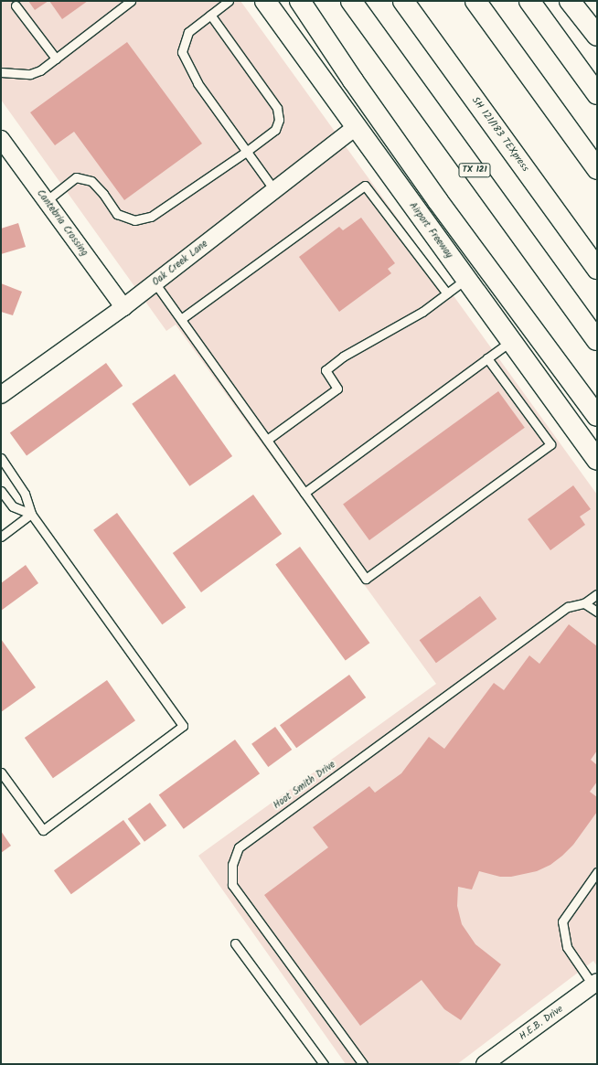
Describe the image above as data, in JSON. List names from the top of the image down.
{
  "streets": {
    "main road": ["SH 121/183 TEXpress", "TX 121", "Airport Freeway"],
    "street": ["Cantebria Crossing", "Oak Creek Lane", "H.E.B. Drive"],
    "lane": ["Hoot Smith Drive"]
  },
  "crossings": [
    ["Cantebria Crossing", "Oak Creek Lane"],
    ["Airport Freeway", "Oak Creek Lane"]
  ]
}
